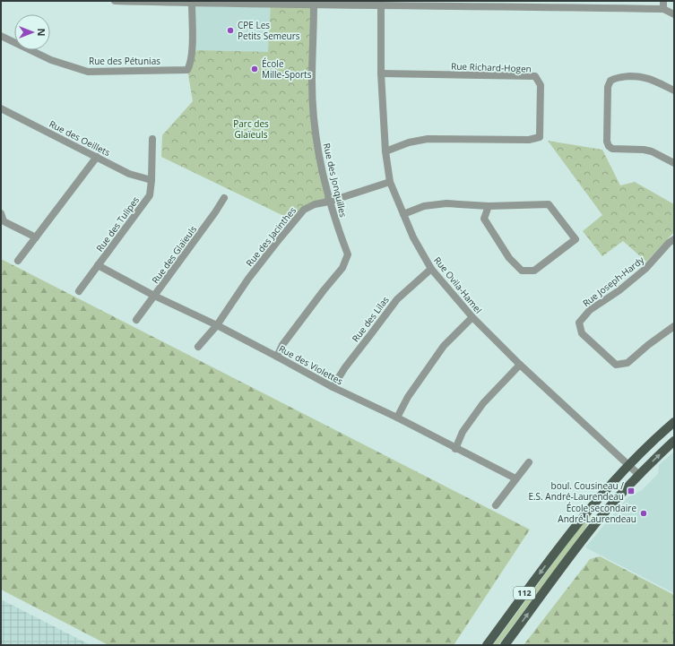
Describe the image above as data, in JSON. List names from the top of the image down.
{
  "streets": {
    "main road": ["112"],
    "street": [
      "Rue des Pétunias",
      "Rue Richard-Hogen",
      "Rue des Oeillets",
      "Rue des Jonquilles",
      "Rue des Tulipes",
      "Rue des Jacinthes",
      "Rue des Glaïeuls",
      "Rue Joseph-Hardy",
      "Rue Ovila-Hamel",
      "Rue des Lilas",
      "Rue des Violettes"
    ]
  },
  "crossings": [
    ["Rue Richard-Hogen", "Rue Ovila-Hamel"],
    ["Rue des Oeillets", "Rue des Tulipes"],
    ["Rue des Jonquilles", "Rue des Jacinthes"],
    ["Rue des Jonquilles", "Rue des Violettes"],
    ["Rue des Tulipes", "Rue des Violettes"],
    ["Rue des Jacinthes", "Rue Ovila-Hamel"],
    ["Rue des Jacinthes", "Rue des Violettes"],
    ["Rue des Glaïeuls", "Rue des Violettes"],
    ["Rue Ovila-Hamel", "Rue des Lilas"],
    ["Rue Ovila-Hamel", "112"],
    ["Rue des Lilas", "Rue des Violettes"]
  ],
  "parks": ["Parc des Glaïeuls"],
  "places": {
    "other": ["CPE Les Petits Semeurs", "École Mille-Sports", "École secondaire André-Laurendeau"],
    "transit": ["boul. Cousineau / E.S. André-Laurendeau"]
  },
  "north": "right"
}
